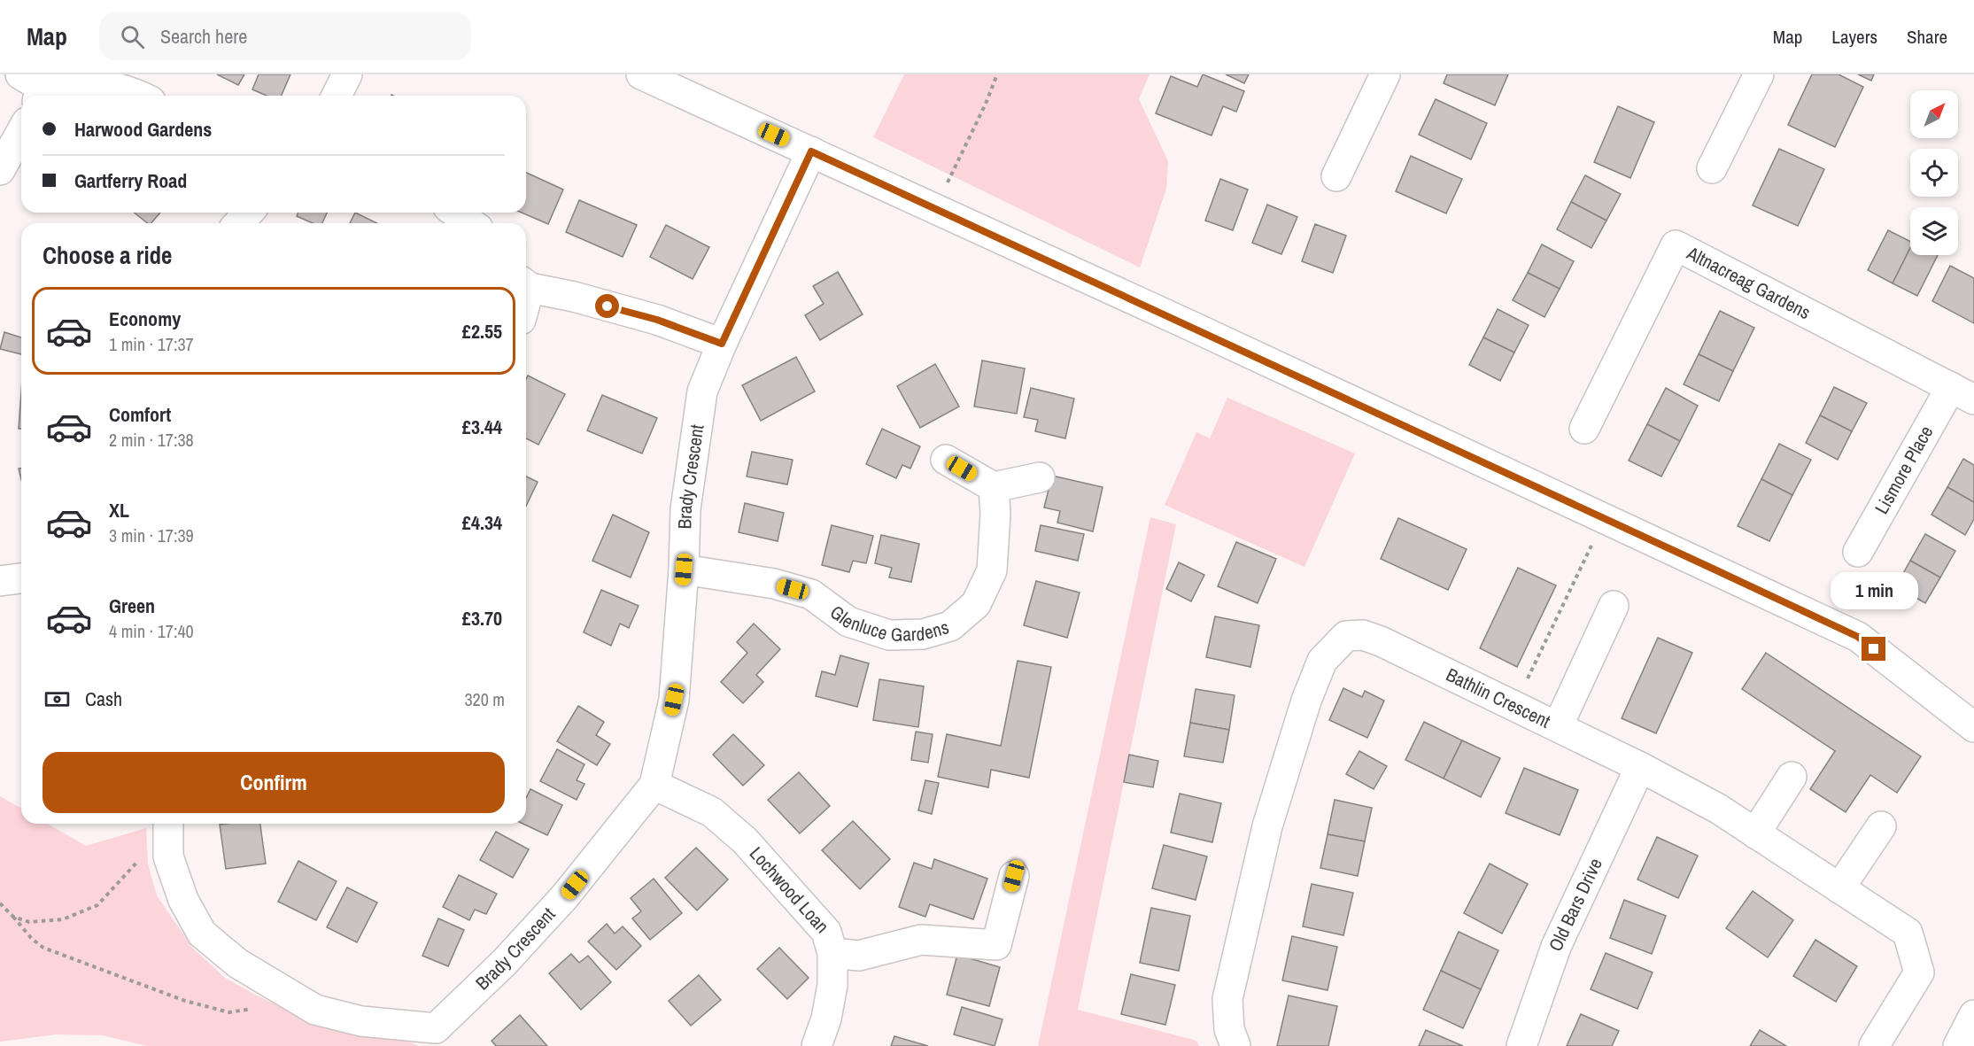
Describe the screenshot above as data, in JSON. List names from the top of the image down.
{
  "streets": {
    "street": [
      "Altnacreag Gardens",
      "Lismore Place",
      "Brady Crescent",
      "Glenluce Gardens",
      "Bathlin Crescent",
      "Lochwood Loan",
      "Old Bars Drive"
    ]
  },
  "crossings": [
    ["Altnacreag Gardens", "Lismore Place"],
    ["Brady Crescent", "Glenluce Gardens"],
    ["Brady Crescent", "Lochwood Loan"],
    ["Bathlin Crescent", "Old Bars Drive"]
  ],
  "north": "top right",
  "page": {
    "header": "Map",
    "search": "Search here",
    "nav": ["Map", "Layers", "Share"],
    "banner": ["Harwood Gardens", "Gartferry Road"],
    "heading": "Choose a ride",
    "list": [
      {
        "name": "Economy",
        "note": "1 min · 17:37",
        "value": "£2.55"
      },
      {
        "name": "Comfort",
        "note": "2 min · 17:38",
        "value": "£3.44"
      },
      {
        "name": "XL",
        "note": "3 min · 17:39",
        "value": "£4.34"
      },
      {
        "name": "Green",
        "note": "4 min · 17:40",
        "value": "£3.70"
      }
    ],
    "bubble": "1 min",
    "pay": ["Cash", "320 m"],
    "buttons": "Confirm"
  }
}
